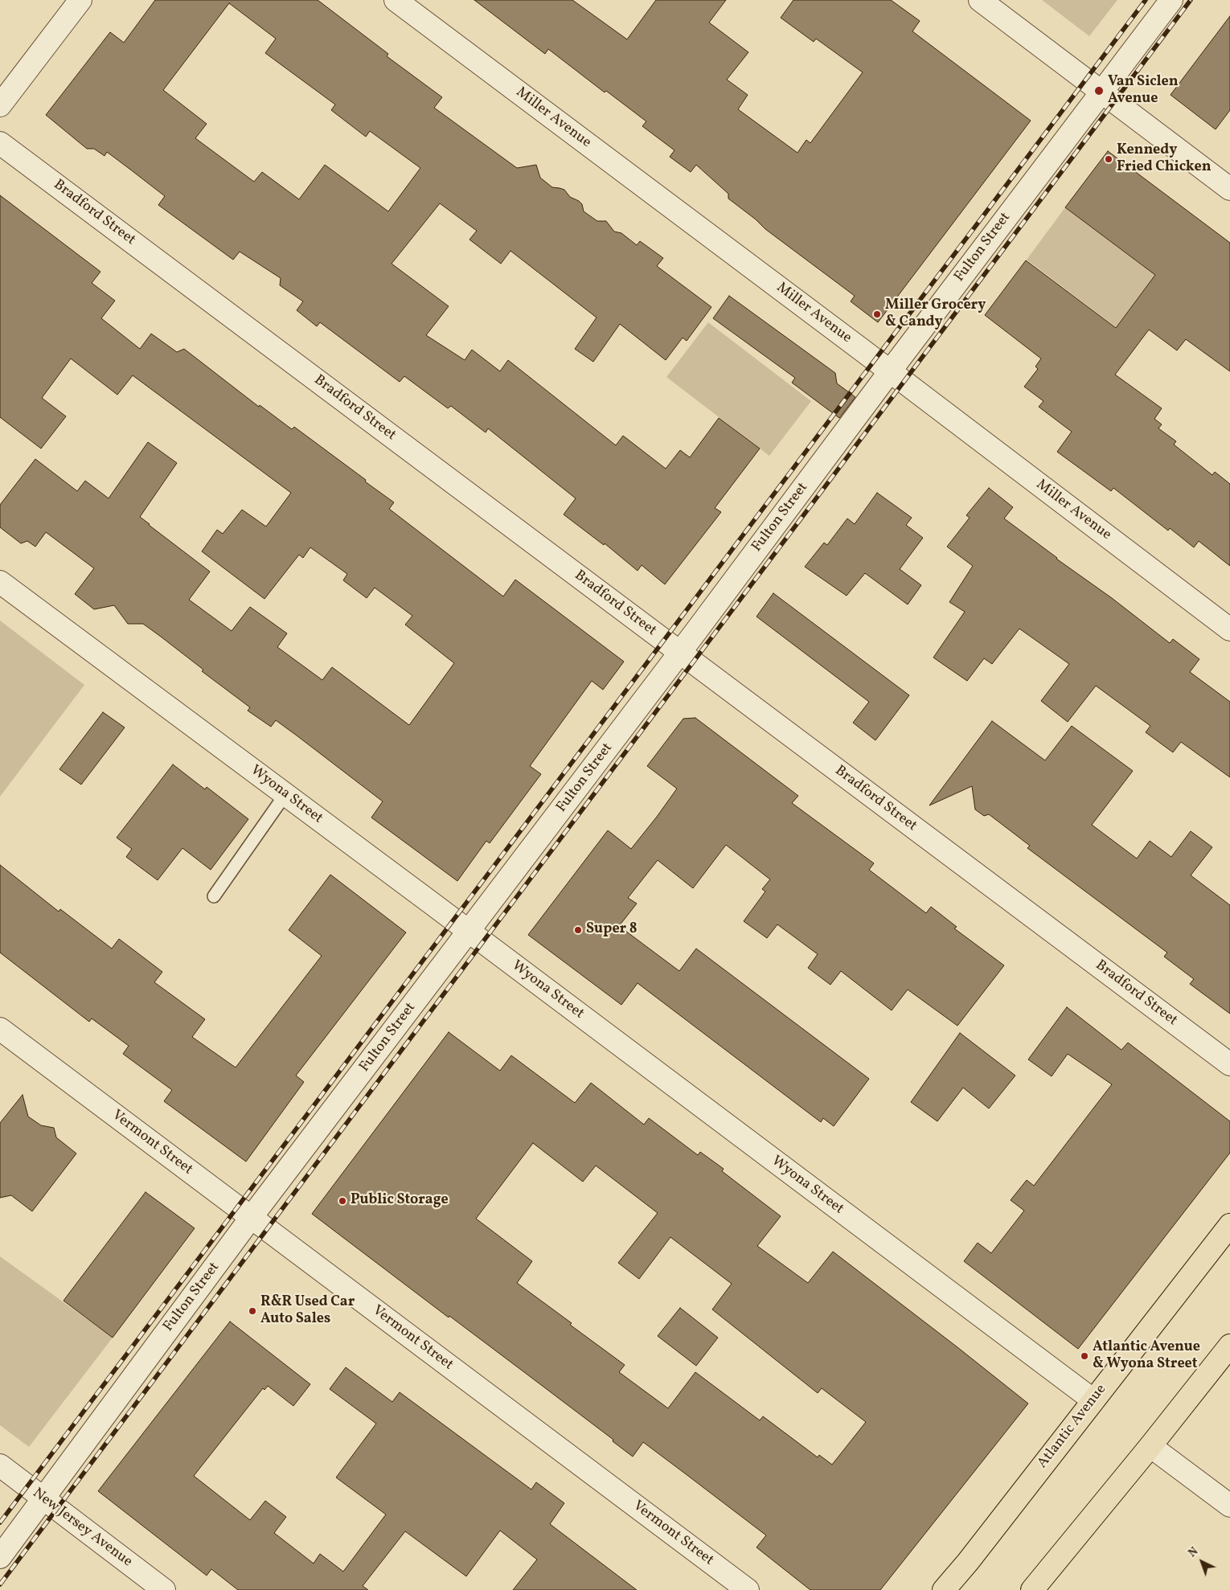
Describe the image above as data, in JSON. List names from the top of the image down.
{
  "streets": {
    "main road": ["Atlantic Avenue"],
    "street": [
      "Miller Avenue",
      "Bradford Street",
      "Fulton Street",
      "Wyona Street",
      "Vermont Street",
      "New Jersey Avenue"
    ]
  },
  "crossings": [
    ["Miller Avenue", "Fulton Street"],
    ["Bradford Street", "Fulton Street"],
    ["Fulton Street", "Wyona Street"],
    ["Fulton Street", "Vermont Street"],
    ["Fulton Street", "New Jersey Avenue"],
    ["Wyona Street", "Atlantic Avenue"]
  ],
  "places": [
    "Van Siclen Avenue",
    "Kennedy Fried Chicken",
    "Miller Grocery & Candy",
    "Super 8",
    "Public Storage",
    "R&R Used Car Auto Sales",
    "Atlantic Avenue & Wyona Street"
  ],
  "north": "top left"
}
